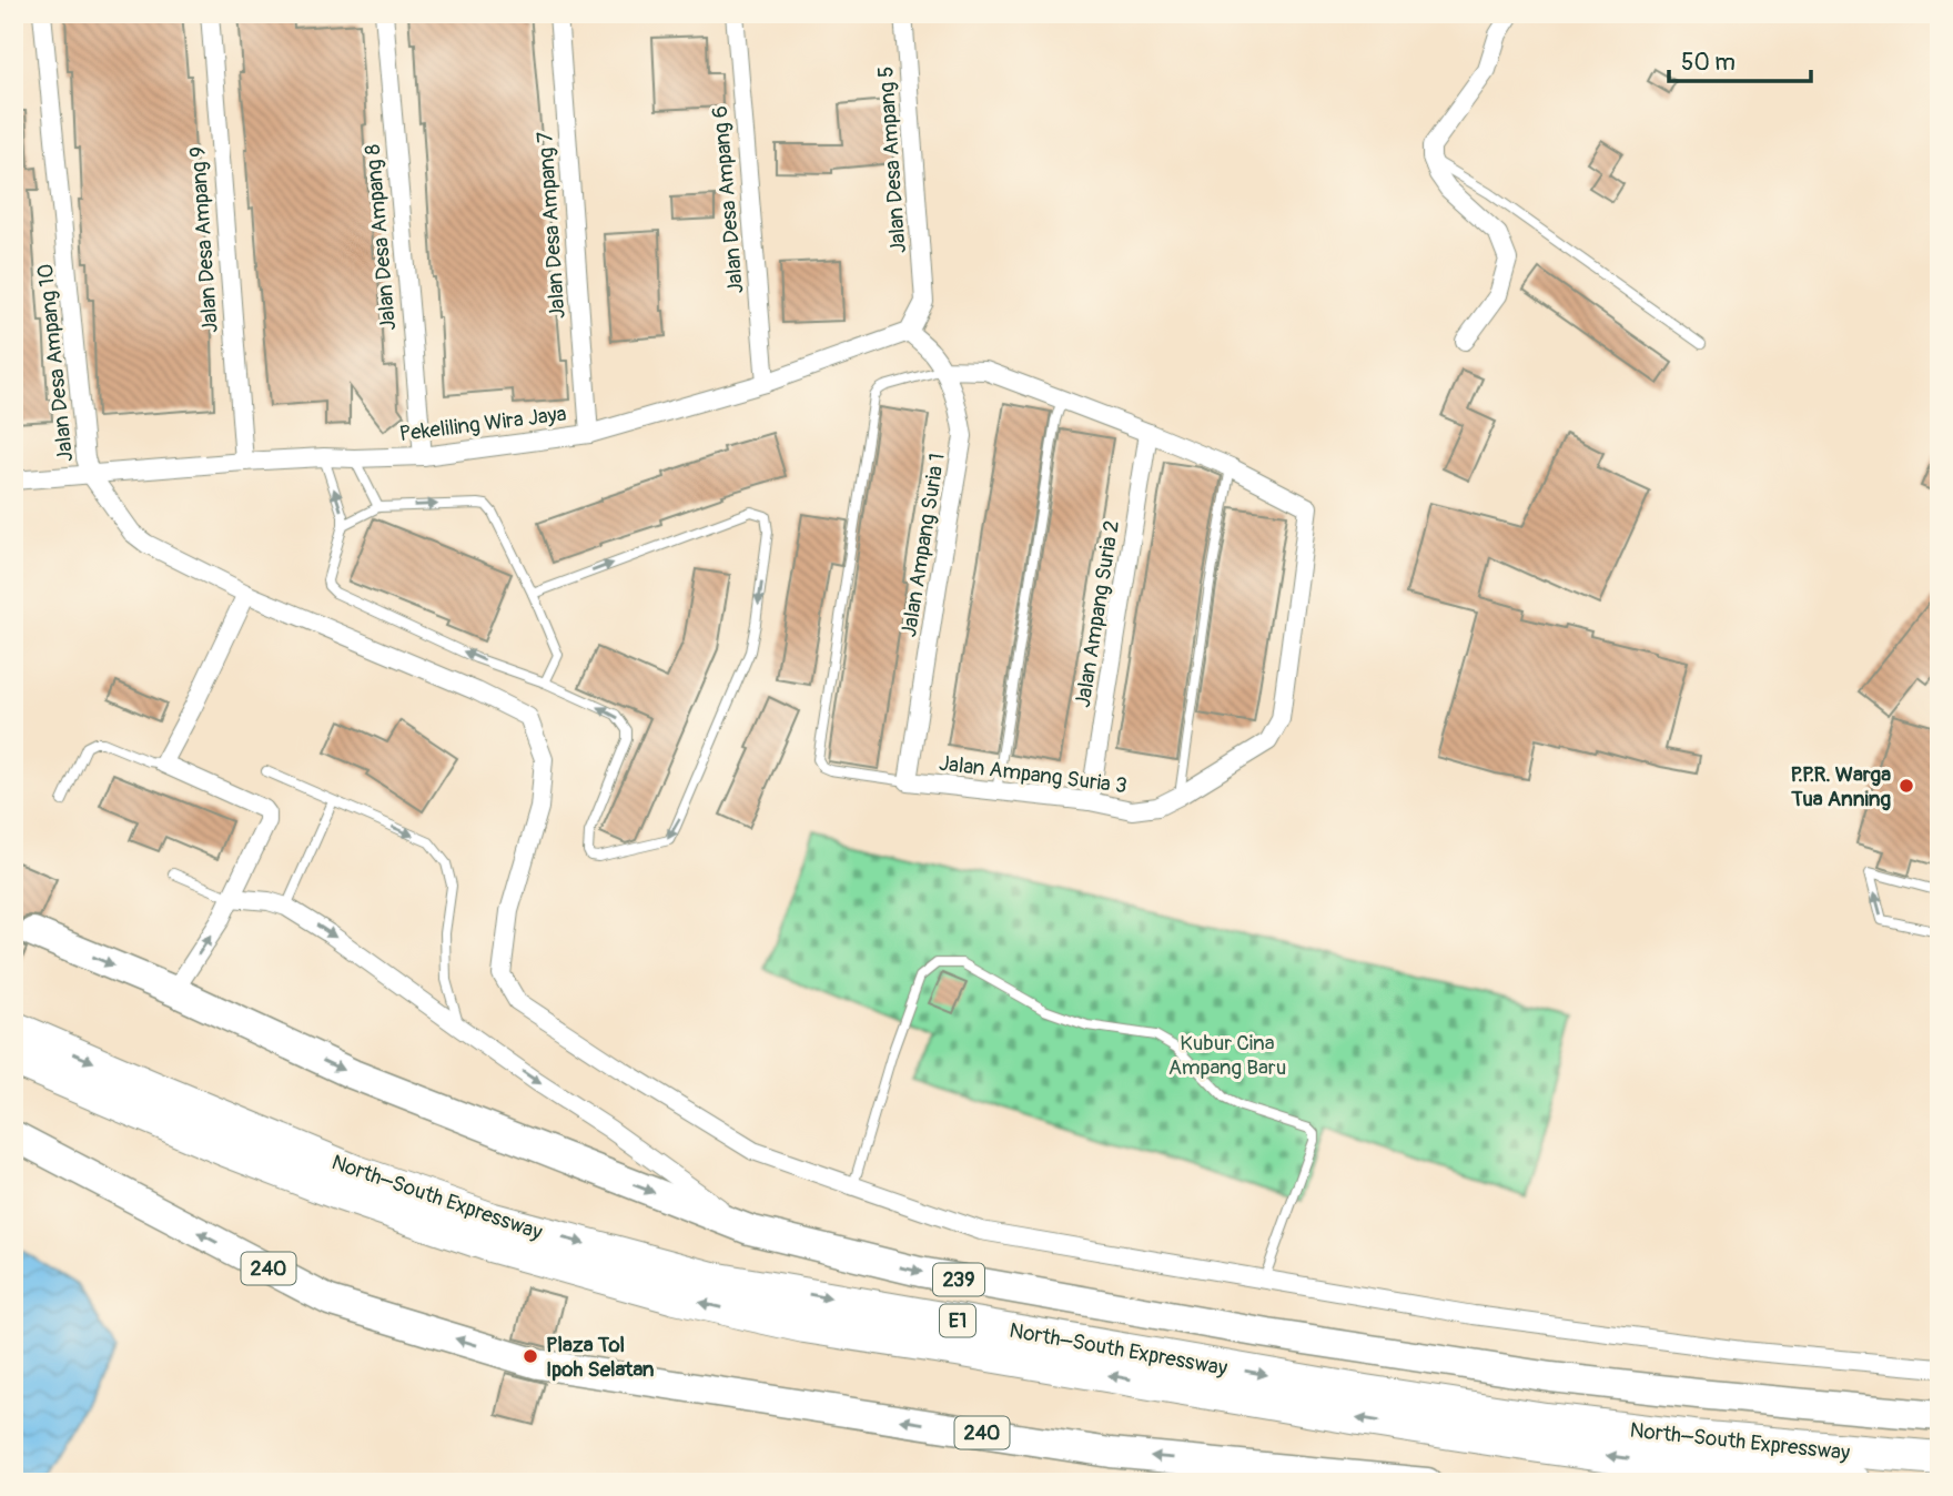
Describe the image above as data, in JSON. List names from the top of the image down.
{
  "streets": {
    "highway": ["North–South Expressway", "E1"],
    "main road": ["240", "239"],
    "street": [
      "Jalan Desa Ampang 5",
      "Jalan Desa Ampang 6",
      "Jalan Desa Ampang 7",
      "Jalan Desa Ampang 8",
      "Jalan Desa Ampang 9",
      "Jalan Desa Ampang 10",
      "Pekeliling Wira Jaya",
      "Jalan Ampang Suria 1",
      "Jalan Ampang Suria 2",
      "Jalan Ampang Suria 3"
    ]
  },
  "crossings": [
    ["Jalan Desa Ampang 5", "Pekeliling Wira Jaya"],
    ["Jalan Desa Ampang 5", "Jalan Ampang Suria 1"],
    ["Jalan Desa Ampang 6", "Pekeliling Wira Jaya"],
    ["Jalan Desa Ampang 7", "Pekeliling Wira Jaya"],
    ["Jalan Desa Ampang 8", "Pekeliling Wira Jaya"],
    ["Jalan Desa Ampang 9", "Pekeliling Wira Jaya"],
    ["Jalan Desa Ampang 10", "Pekeliling Wira Jaya"],
    ["Pekeliling Wira Jaya", "Jalan Ampang Suria 1"],
    ["Jalan Ampang Suria 1", "Jalan Ampang Suria 3"],
    ["Jalan Ampang Suria 2", "Jalan Ampang Suria 3"]
  ],
  "parks": ["Kubur Cina Ampang Baru"],
  "places": ["P.P.R. Warga Tua Anning", "Plaza Tol Ipoh Selatan"],
  "scale_bar": "50 m"
}
